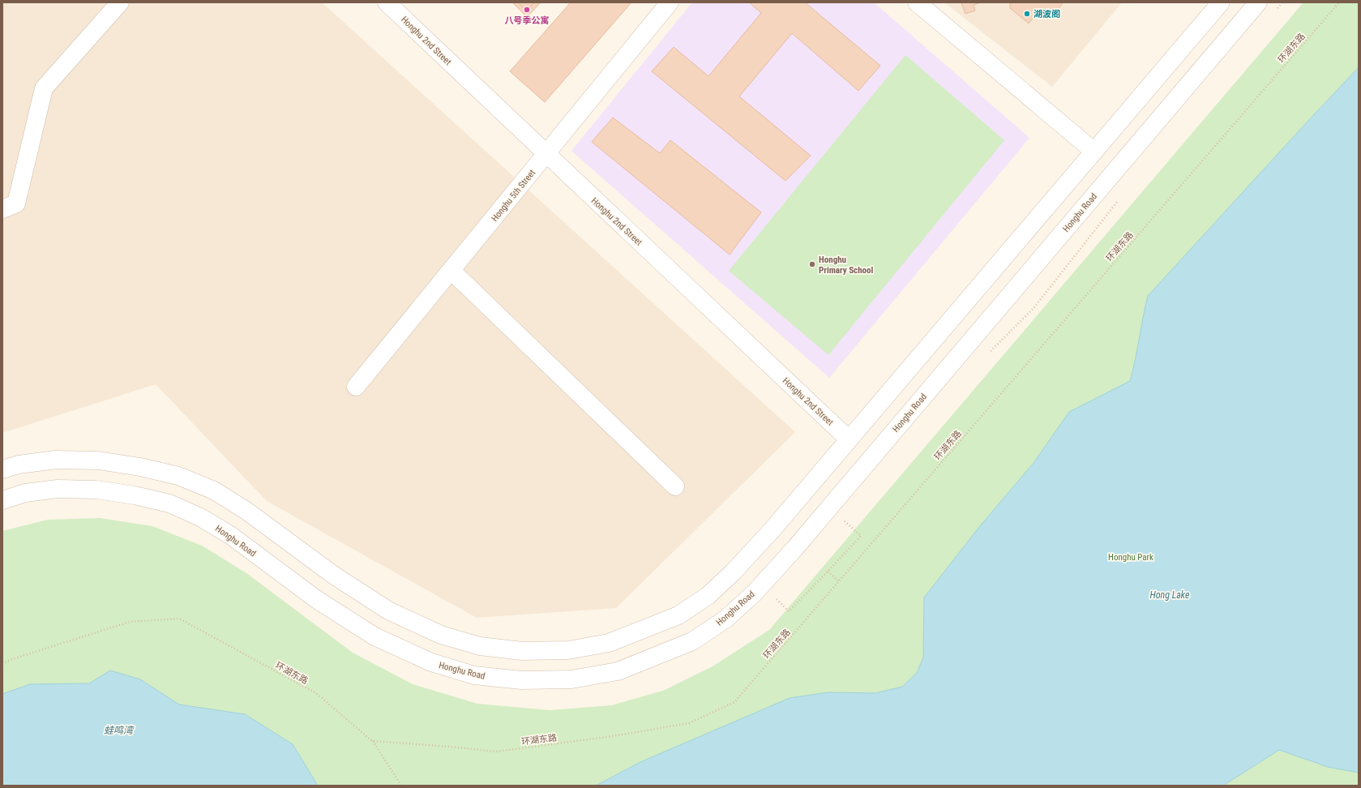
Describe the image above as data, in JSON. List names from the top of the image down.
{
  "streets": {
    "street": ["Honghu 2nd Street", "Honghu 5th Street", "Honghu Road"],
    "path": ["环湖东路"]
  },
  "crossings": [
    ["Honghu 2nd Street", "Honghu 5th Street"]
  ],
  "water": ["Hong Lake", "蛙鸣湾"],
  "parks": ["Honghu Park"],
  "places": ["八号季公寓", "湖波阁", "Honghu Primary School"]
}
